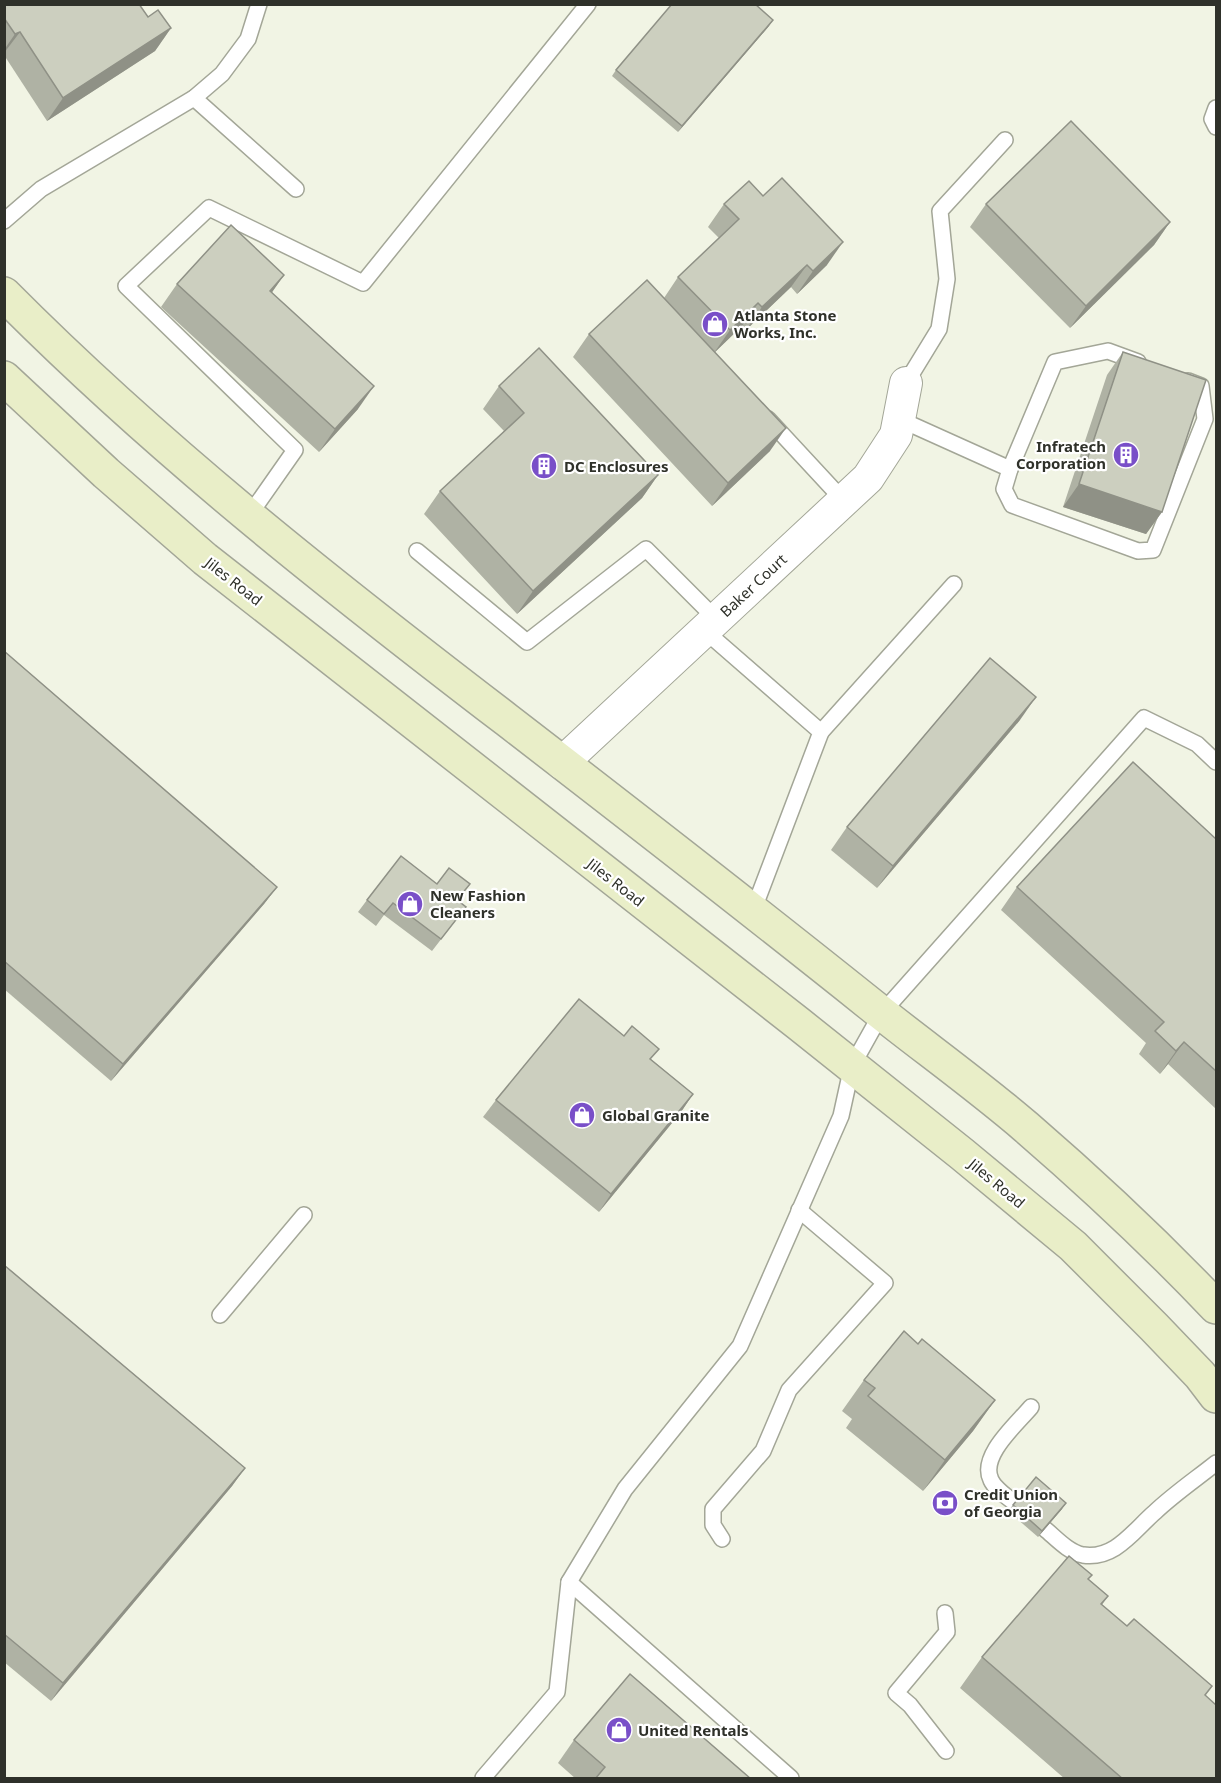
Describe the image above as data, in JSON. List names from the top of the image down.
{
  "streets": {
    "street": ["Jiles Road", "Baker Court"]
  },
  "places": {
    "shop": [
      "Atlanta Stone Works, Inc.",
      "New Fashion Cleaners",
      "Global Granite",
      "United Rentals"
    ],
    "building": ["Infratech Corporation", "DC Enclosures"],
    "bank": ["Credit Union of Georgia"]
  }
}
